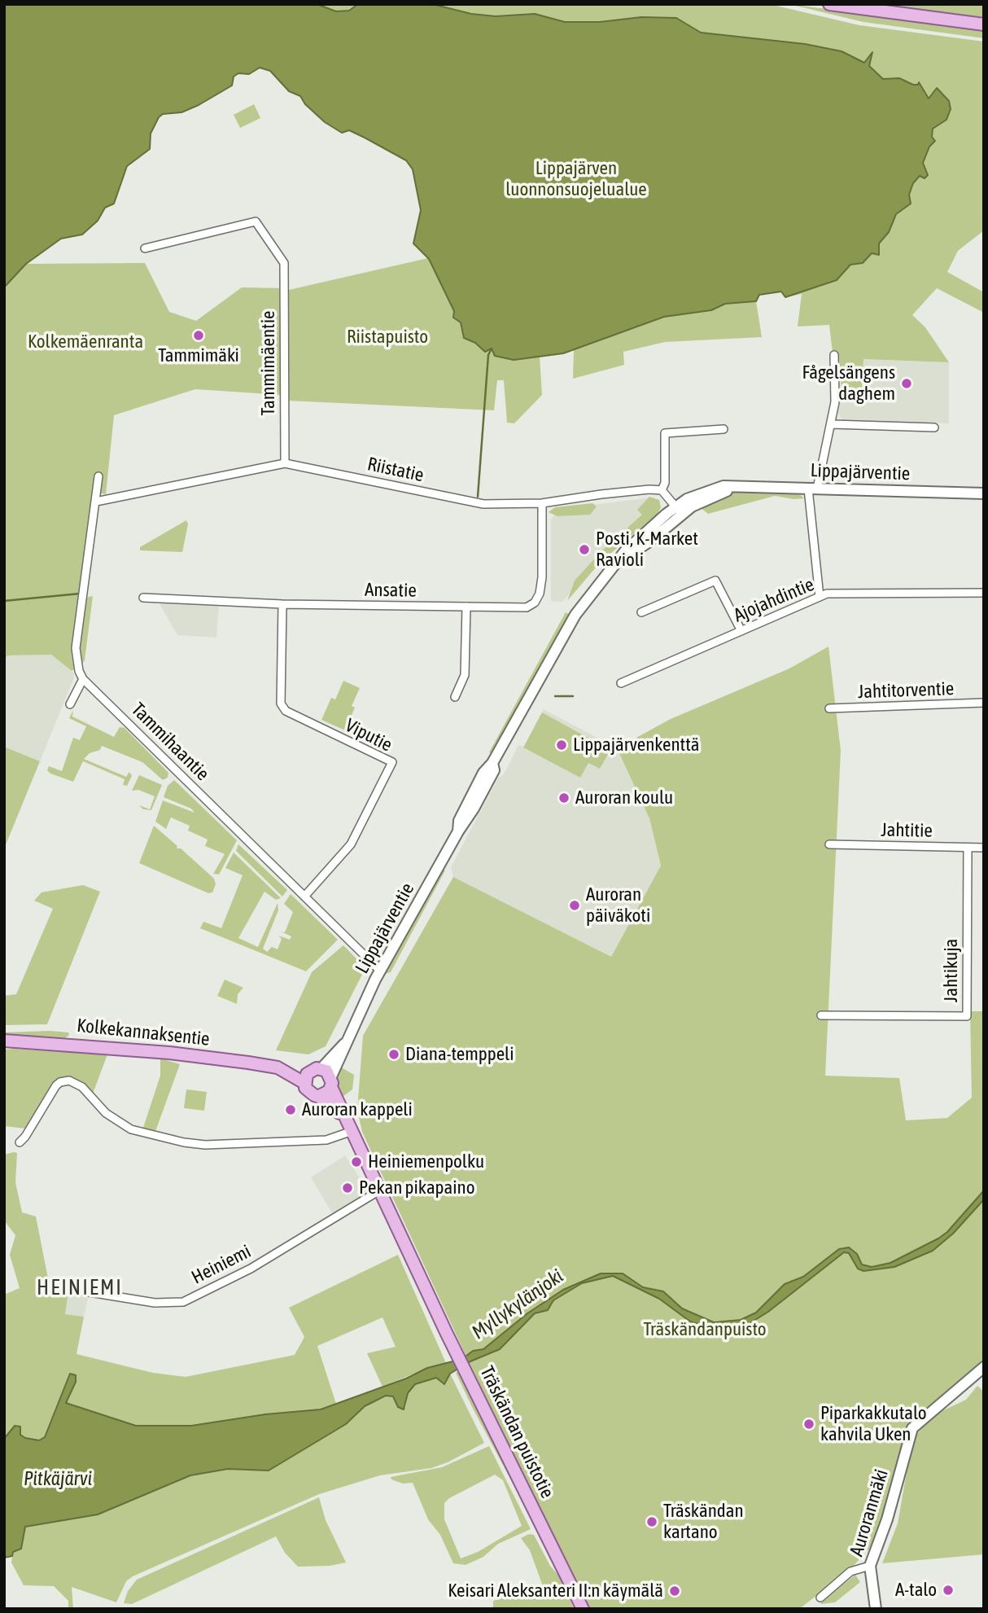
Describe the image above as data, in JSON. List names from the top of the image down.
{
  "streets": {
    "main road": [
      "Lippajärventie",
      "Kolkekannaksentie",
      "Träskändan puistotie",
      "Auroranmäki"
    ],
    "street": [
      "Tammimäentie",
      "Riistatie",
      "Ansatie",
      "Ajojahdintie",
      "Jahtitorventie",
      "Viputie",
      "Tammihaantie",
      "Jahtitie",
      "Jahtikuja",
      "Heiniemi"
    ]
  },
  "crossings": [
    ["Tammimäentie", "Riistatie"],
    ["Riistatie", "Ansatie"],
    ["Lippajärventie", "Tammihaantie"],
    ["Lippajärventie", "Kolkekannaksentie"],
    ["Lippajärventie", "Träskändan puistotie"],
    ["Ansatie", "Viputie"],
    ["Viputie", "Tammihaantie"],
    ["Jahtitie", "Jahtikuja"],
    ["Kolkekannaksentie", "Träskändan puistotie"],
    ["Heiniemi", "Träskändan puistotie"]
  ],
  "districts": ["HEINIEMI"],
  "water": ["Myllykylänjoki", "Pitkäjärvi"],
  "parks": [
    "Lippajärven luonnonsuojelualue",
    "Riistapuisto",
    "Kolkemäenranta",
    "Träskändanpuisto"
  ],
  "places": [
    "Tammimäki",
    "Fågelsängens daghem",
    "Posti, K-Market Ravioli",
    "Lippajärvenkenttä",
    "Auroran koulu",
    "Auroran päiväkoti",
    "Diana-temppeli",
    "Auroran kappeli",
    "Heiniemenpolku",
    "Pekan pikapaino",
    "Piparkakkutalo kahvila Uken",
    "Träskändan kartano",
    "A-talo",
    "Keisari Aleksanteri II:n käymälä"
  ]
}
